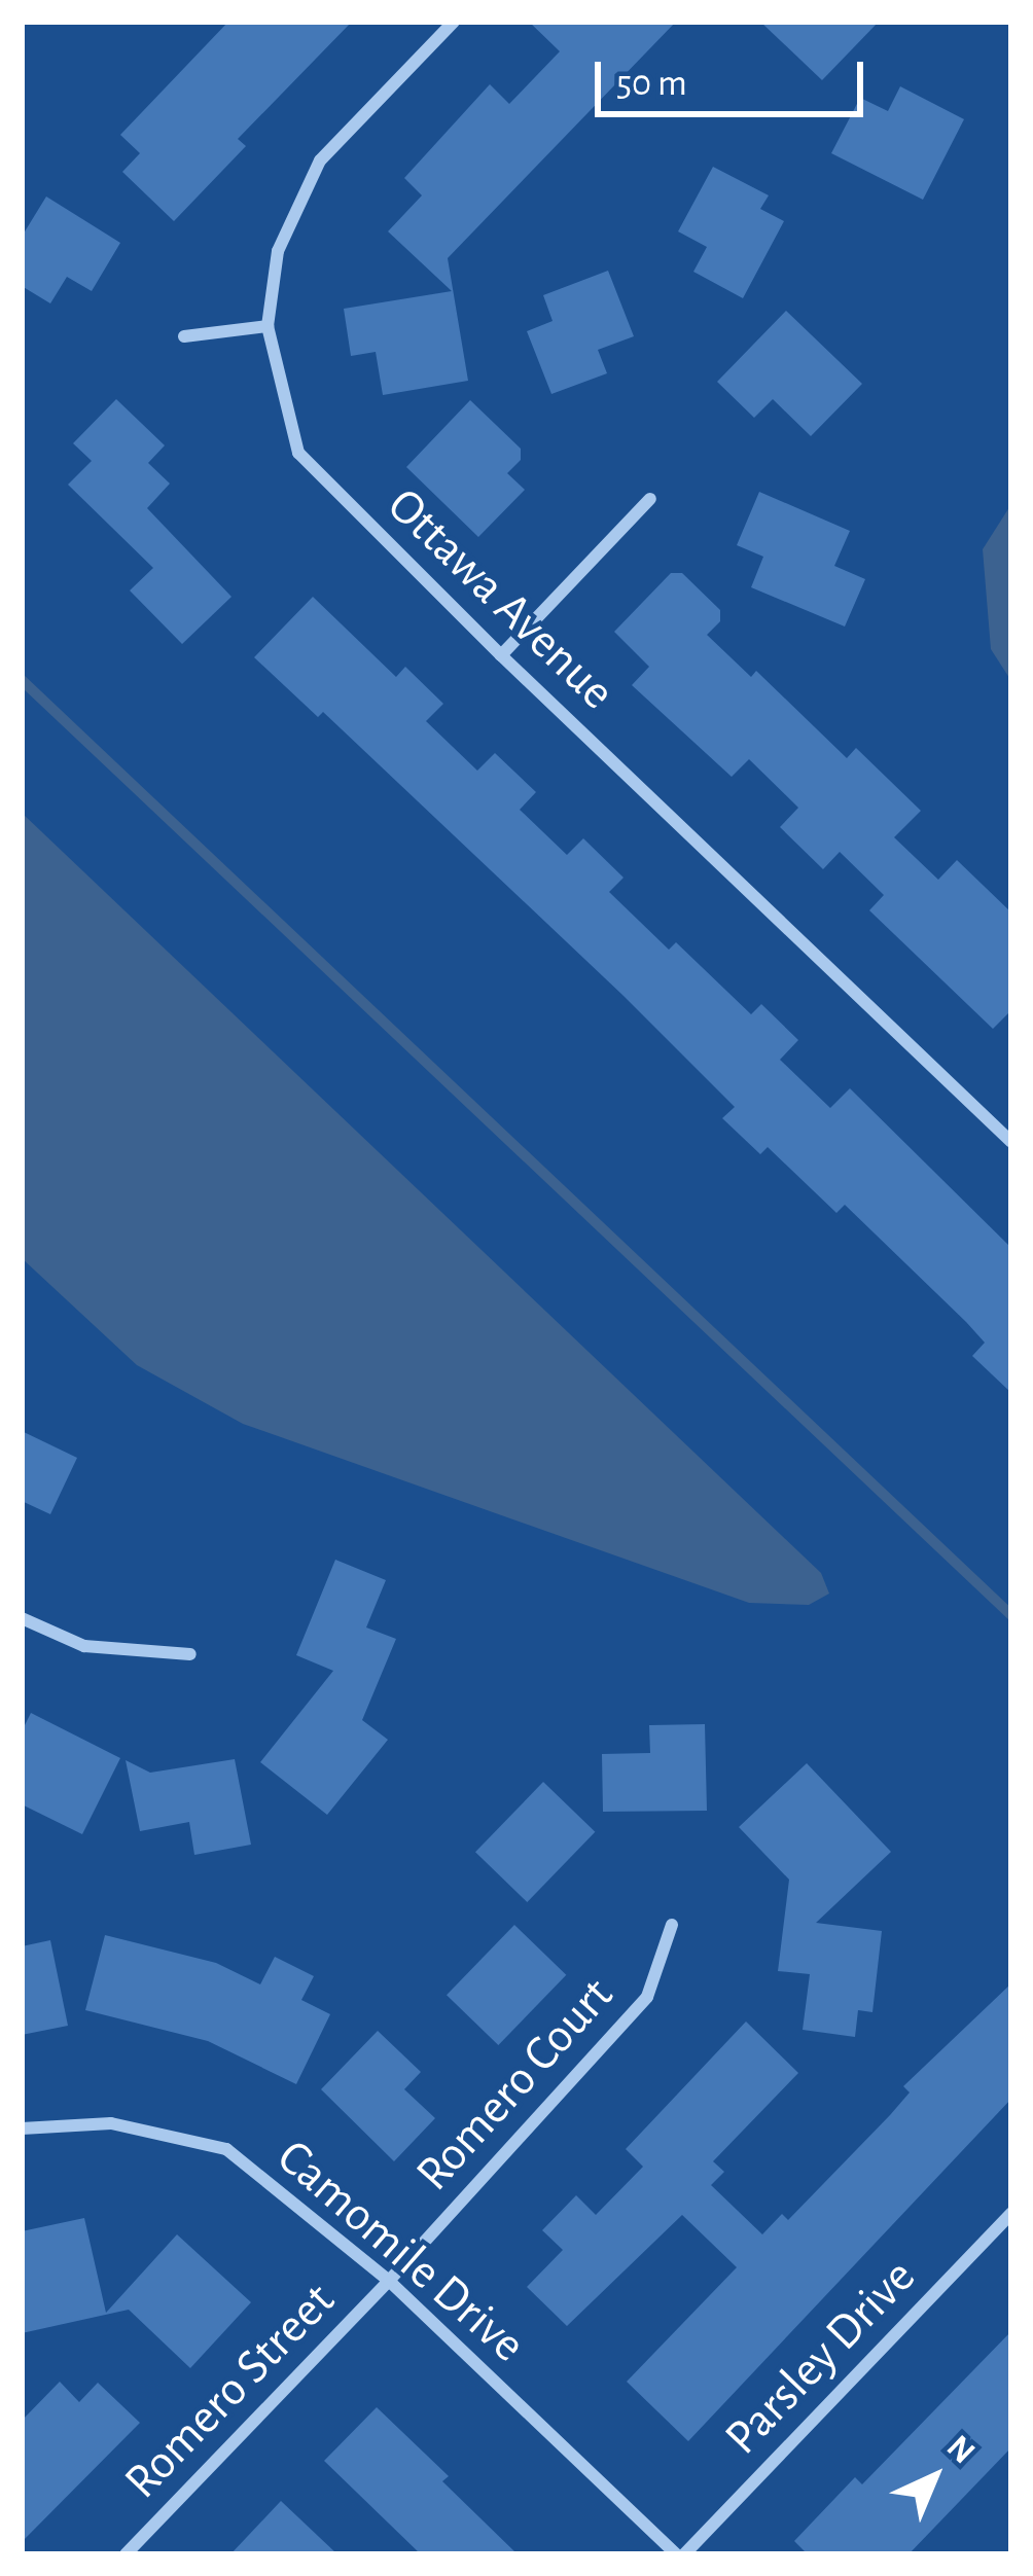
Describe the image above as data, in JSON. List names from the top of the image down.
{
  "streets": {
    "street": [
      "Ottawa Avenue",
      "Romero Court",
      "Camomile Drive",
      "Parsley Drive",
      "Romero Street"
    ]
  },
  "crossings": [
    ["Romero Court", "Camomile Drive"],
    ["Romero Court", "Romero Street"],
    ["Camomile Drive", "Parsley Drive"],
    ["Camomile Drive", "Romero Street"]
  ],
  "scale_bar": "50 m",
  "north": "top right"
}
